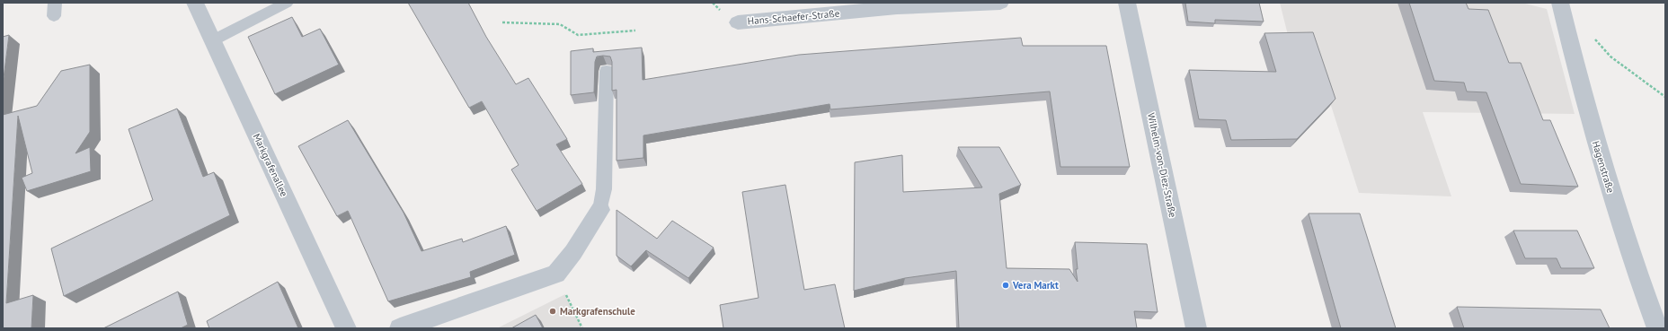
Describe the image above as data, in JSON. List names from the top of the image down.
{
  "streets": {
    "street": [
      "Hans-Schaefer-Straße",
      "Markgrafenallee",
      "Wilhelm-von-Diez-Straße",
      "Hagenstraße"
    ]
  },
  "places": ["Vera Markt", "Markgrafenschule"]
}
